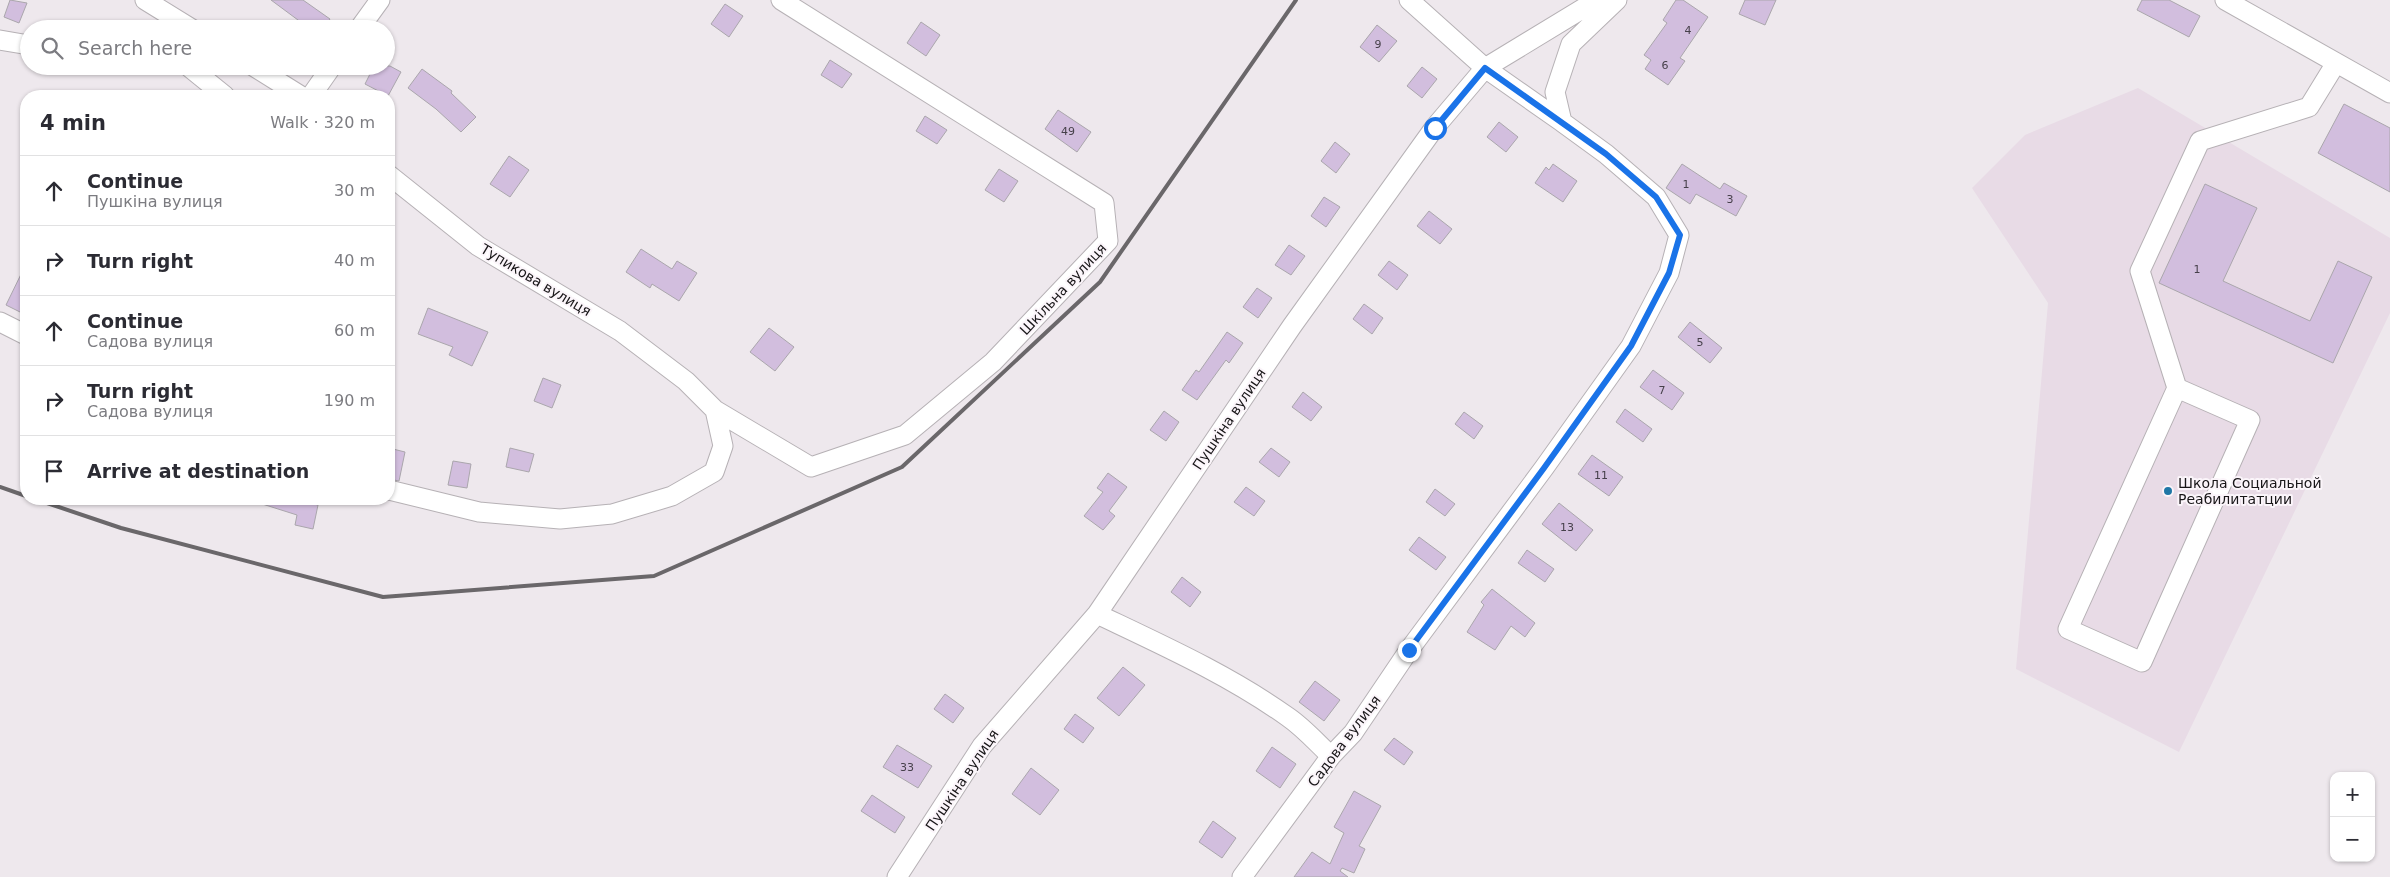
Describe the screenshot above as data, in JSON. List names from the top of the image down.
{
  "streets": {
    "street": [
      "Тупикова вулиця",
      "Шкільна вулиця",
      "Пушкіна вулиця",
      "Садова вулиця"
    ]
  },
  "crossings": [
    ["Тупикова вулиця", "Шкільна вулиця"],
    ["Пушкіна вулиця", "Садова вулиця"]
  ],
  "places": ["Школа Социальной Реабилитатции"],
  "house_numbers": [
    "4",
    "9",
    "6",
    "49",
    "1",
    "3",
    "1",
    "5",
    "7",
    "11",
    "13",
    "33"
  ],
  "page": {
    "search": "Search here",
    "heading": ["4 min", "Walk · 320 m"],
    "list": [
      ["Continue", "Пушкіна вулиця", "30 m"],
      ["Turn right", "40 m"],
      ["Continue", "Садова вулиця", "60 m"],
      ["Turn right", "Садова вулиця", "190 m"],
      "Arrive at destination"
    ],
    "map_buttons": ["+", "−"]
  }
}
